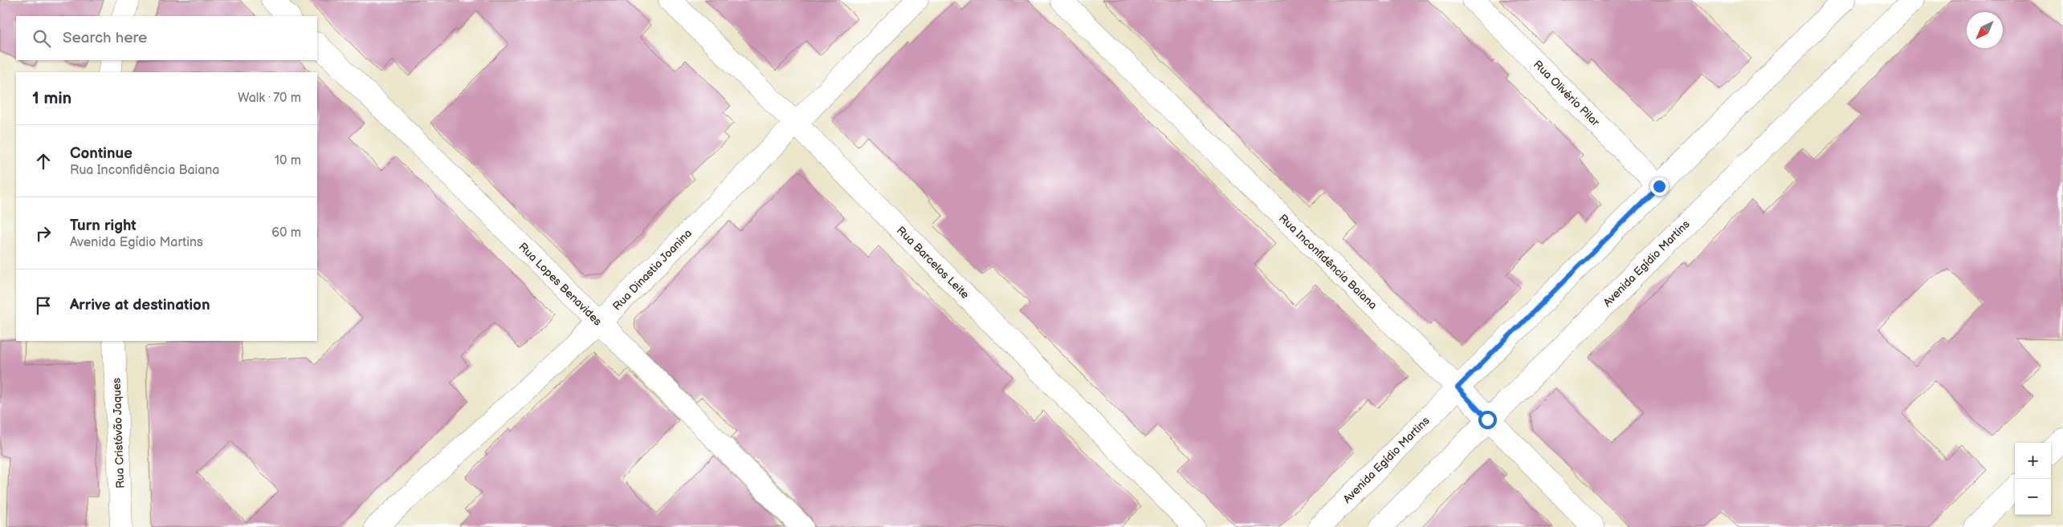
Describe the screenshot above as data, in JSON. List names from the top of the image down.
{
  "streets": {
    "street": [
      "Rua Olivério Pilar",
      "Rua Inconfidência Baiana",
      "Rua Barcelos Leite",
      "Avenida Egídio Martins",
      "Rua Dinastia Joanina",
      "Rua Lopes Benavides",
      "Rua Cristóvão Jaques"
    ]
  },
  "crossings": [
    ["Rua Olivério Pilar", "Avenida Egídio Martins"],
    ["Rua Inconfidência Baiana", "Avenida Egídio Martins"],
    ["Rua Barcelos Leite", "Rua Dinastia Joanina"],
    ["Rua Dinastia Joanina", "Rua Lopes Benavides"]
  ],
  "north": "bottom left",
  "page": {
    "search": "Search here",
    "heading": ["1 min", "Walk · 70 m"],
    "list": [
      ["Continue", "Rua Inconfidência Baiana", "10 m"],
      ["Turn right", "Avenida Egídio Martins", "60 m"],
      "Arrive at destination"
    ],
    "map_buttons": ["+", "−"]
  }
}
